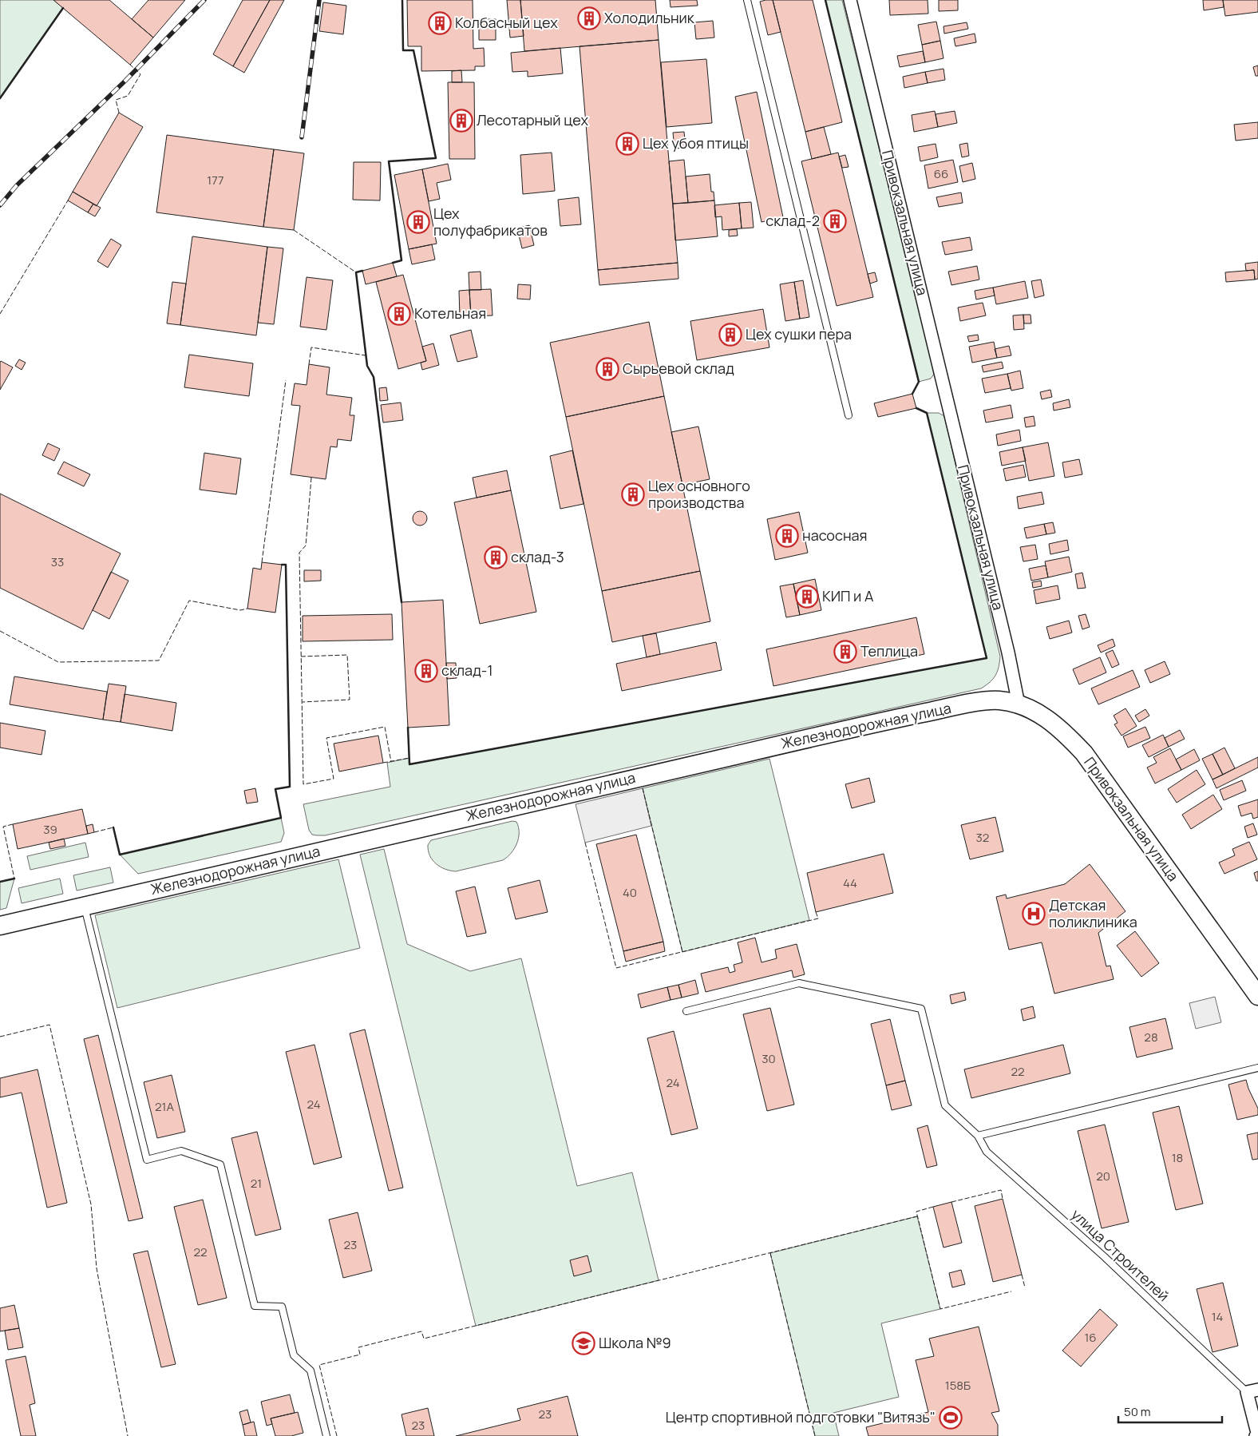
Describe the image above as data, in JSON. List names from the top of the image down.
{
  "streets": {
    "main road": ["Привокзальная улица", "Железнодорожная улица"],
    "lane": ["улица Строителей"]
  },
  "crossings": [
    ["Привокзальная улица", "Железнодорожная улица"]
  ],
  "places": {
    "building": [
      "Холодильник",
      "Колбасный цех",
      "Лесотарный цех",
      "Цех убоя птицы",
      "склад-2",
      "Цех полуфабрикатов",
      "Котельная",
      "Цех сушки пера",
      "Сырьевой склад",
      "Цех основного производства",
      "насосная",
      "склад-3",
      "КИП и А",
      "Теплица",
      "склад-1"
    ],
    "hospital": ["Детская поликлиника"],
    "school or university": ["Школа №9"],
    "sports": ["Центр спортивной подготовки \"Витязь\""]
  },
  "house_numbers": [
    "66",
    "177",
    "33",
    "39",
    "32",
    "44",
    "40",
    "28",
    "30",
    "22",
    "24",
    "24",
    "21А",
    "18",
    "20",
    "21",
    "23",
    "22",
    "14",
    "16",
    "158Б",
    "23",
    "23"
  ],
  "scale_bar": "50 m"
}
